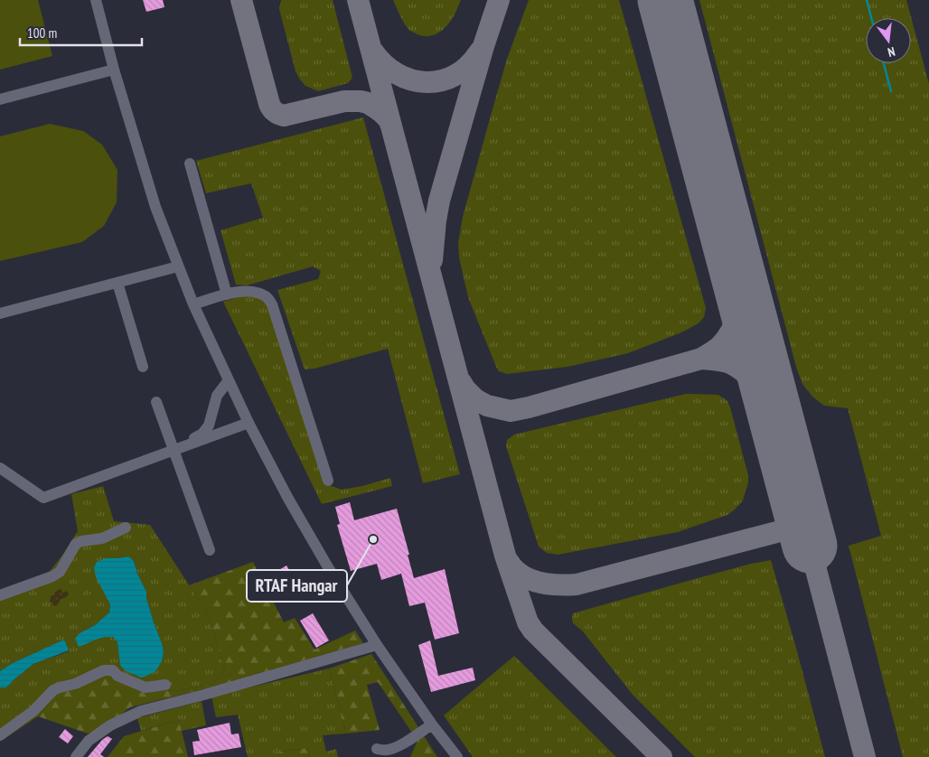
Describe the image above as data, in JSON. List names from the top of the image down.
{
  "places": ["RTAF Hangar"],
  "scale_bar": "100 m",
  "north": "bottom"
}
